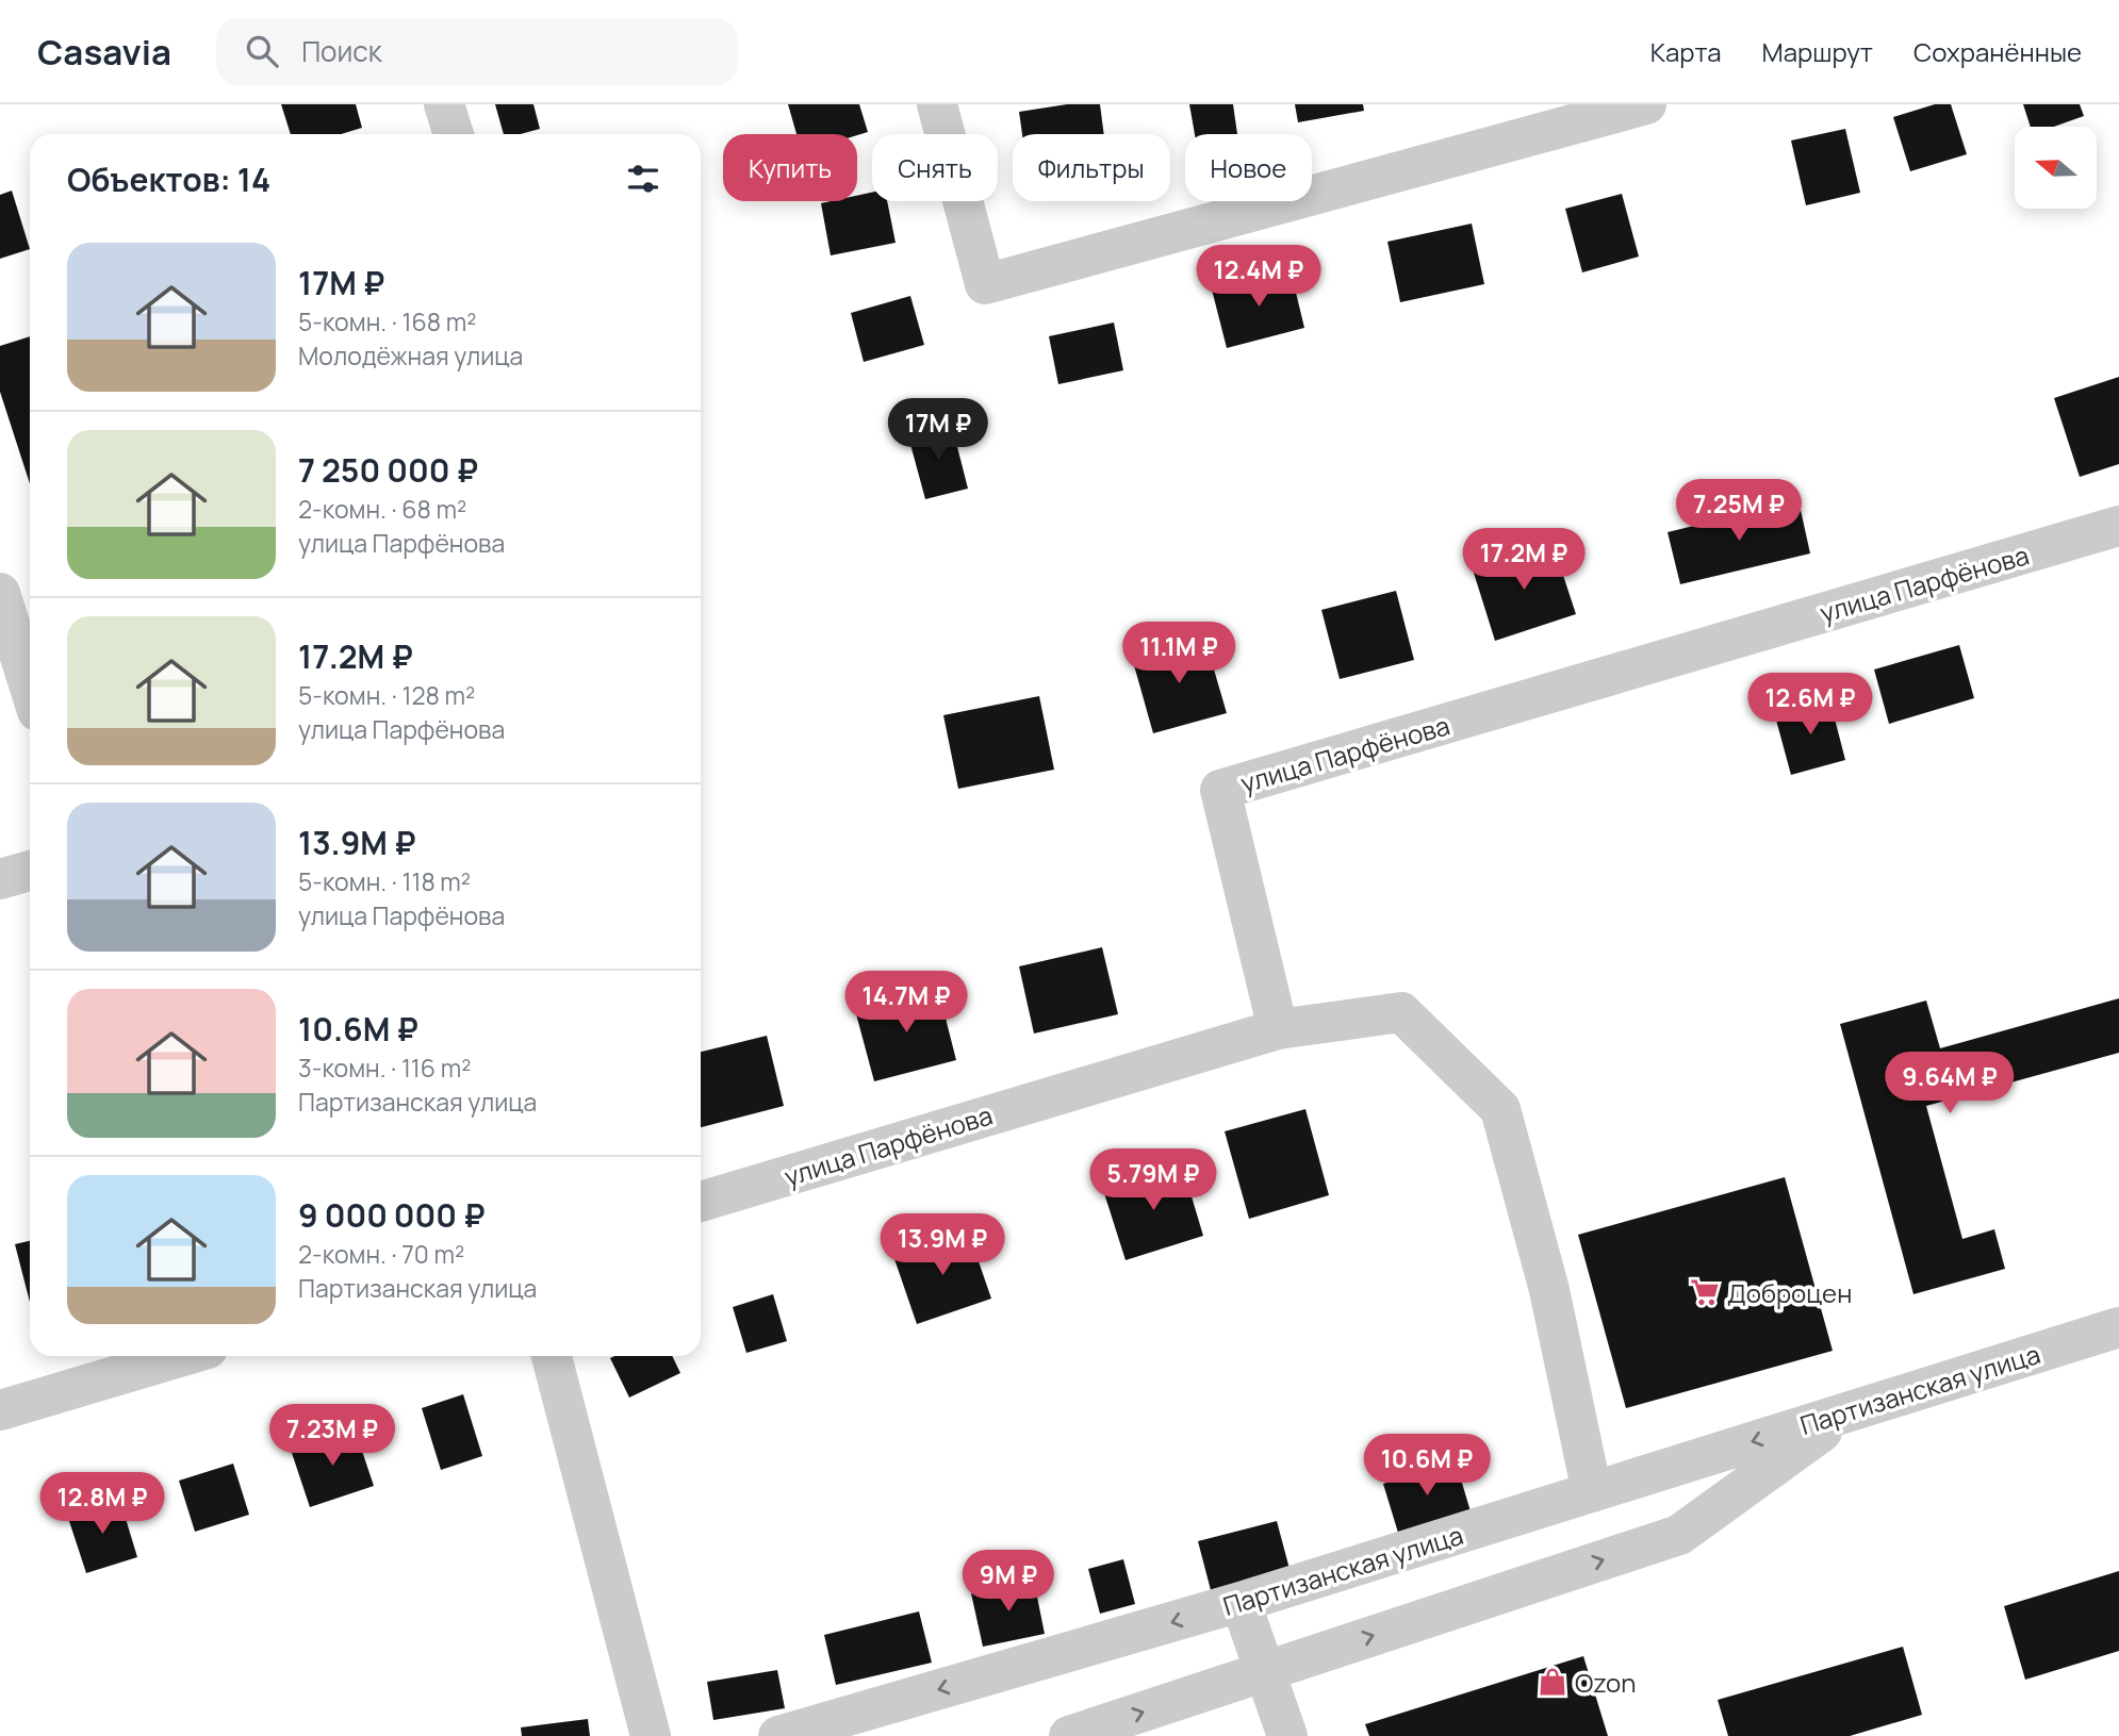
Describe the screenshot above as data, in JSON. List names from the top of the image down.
{
  "streets": {
    "street": ["улица Парфёнова", "Партизанская улица"]
  },
  "places": {
    "supermarket": ["Доброцен"],
    "shop": ["Ozon"]
  },
  "north": "left",
  "page": {
    "header": "Casavia",
    "search": "Поиск",
    "nav": ["Карта", "Маршрут", "Сохранённые"],
    "chip": [
      "Купить",
      "Снять",
      "Фильтры",
      "Новое"
    ],
    "heading": "Объектов: 14",
    "list": [
      {
        "name": "17M ₽",
        "note": "5-комн. · 168 m² · Молодёжная улица"
      },
      {
        "name": "7 250 000 ₽",
        "note": "2-комн. · 68 m² · улица Парфёнова"
      },
      {
        "name": "17.2M ₽",
        "note": "5-комн. · 128 m² · улица Парфёнова"
      },
      {
        "name": "13.9M ₽",
        "note": "5-комн. · 118 m² · улица Парфёнова"
      },
      {
        "name": "10.6M ₽",
        "note": "3-комн. · 116 m² · Партизанская улица"
      },
      {
        "name": "9 000 000 ₽",
        "note": "2-комн. · 70 m² · Партизанская улица"
      }
    ],
    "price": [
      "12.4M ₽",
      "17M ₽",
      "7.25M ₽",
      "17.2M ₽",
      "11.1M ₽",
      "12.6M ₽",
      "14.7M ₽",
      "9.64M ₽",
      "5.79M ₽",
      "13.9M ₽",
      "7.23M ₽",
      "10.6M ₽",
      "12.8M ₽",
      "9M ₽"
    ]
  }
}
